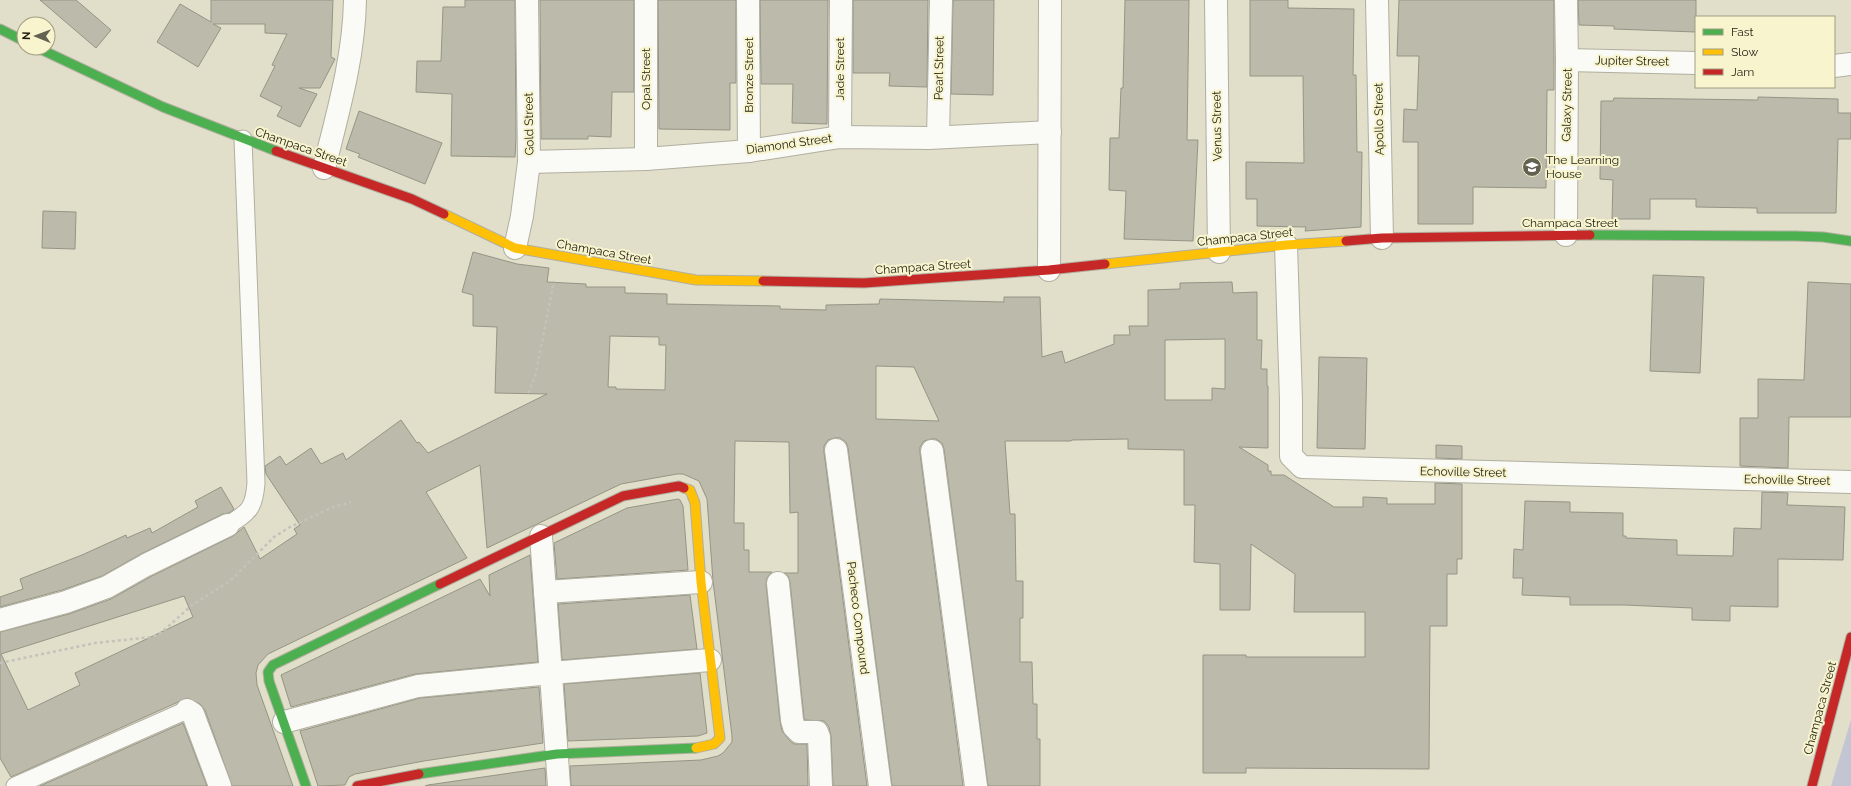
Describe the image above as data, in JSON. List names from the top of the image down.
{
  "streets": {
    "street": [
      "Jupiter Street",
      "Pearl Street",
      "Jade Street",
      "Bronze Street",
      "Opal Street",
      "Galaxy Street",
      "Apollo Street",
      "Gold Street",
      "Venus Street",
      "Diamond Street",
      "Champaca Street",
      "Echoville Street",
      "Pacheco Compound"
    ]
  },
  "crossings": [
    ["Jupiter Street", "Galaxy Street"],
    ["Pearl Street", "Diamond Street"],
    ["Jade Street", "Diamond Street"],
    ["Bronze Street", "Diamond Street"],
    ["Opal Street", "Diamond Street"],
    ["Galaxy Street", "Champaca Street"],
    ["Apollo Street", "Champaca Street"],
    ["Gold Street", "Diamond Street"],
    ["Gold Street", "Champaca Street"],
    ["Venus Street", "Champaca Street"],
    ["Champaca Street", "Echoville Street"]
  ],
  "places": {
    "school or university": ["The Learning House"]
  },
  "legend": ["Fast", "Slow", "Jam"],
  "north": "left"
}
